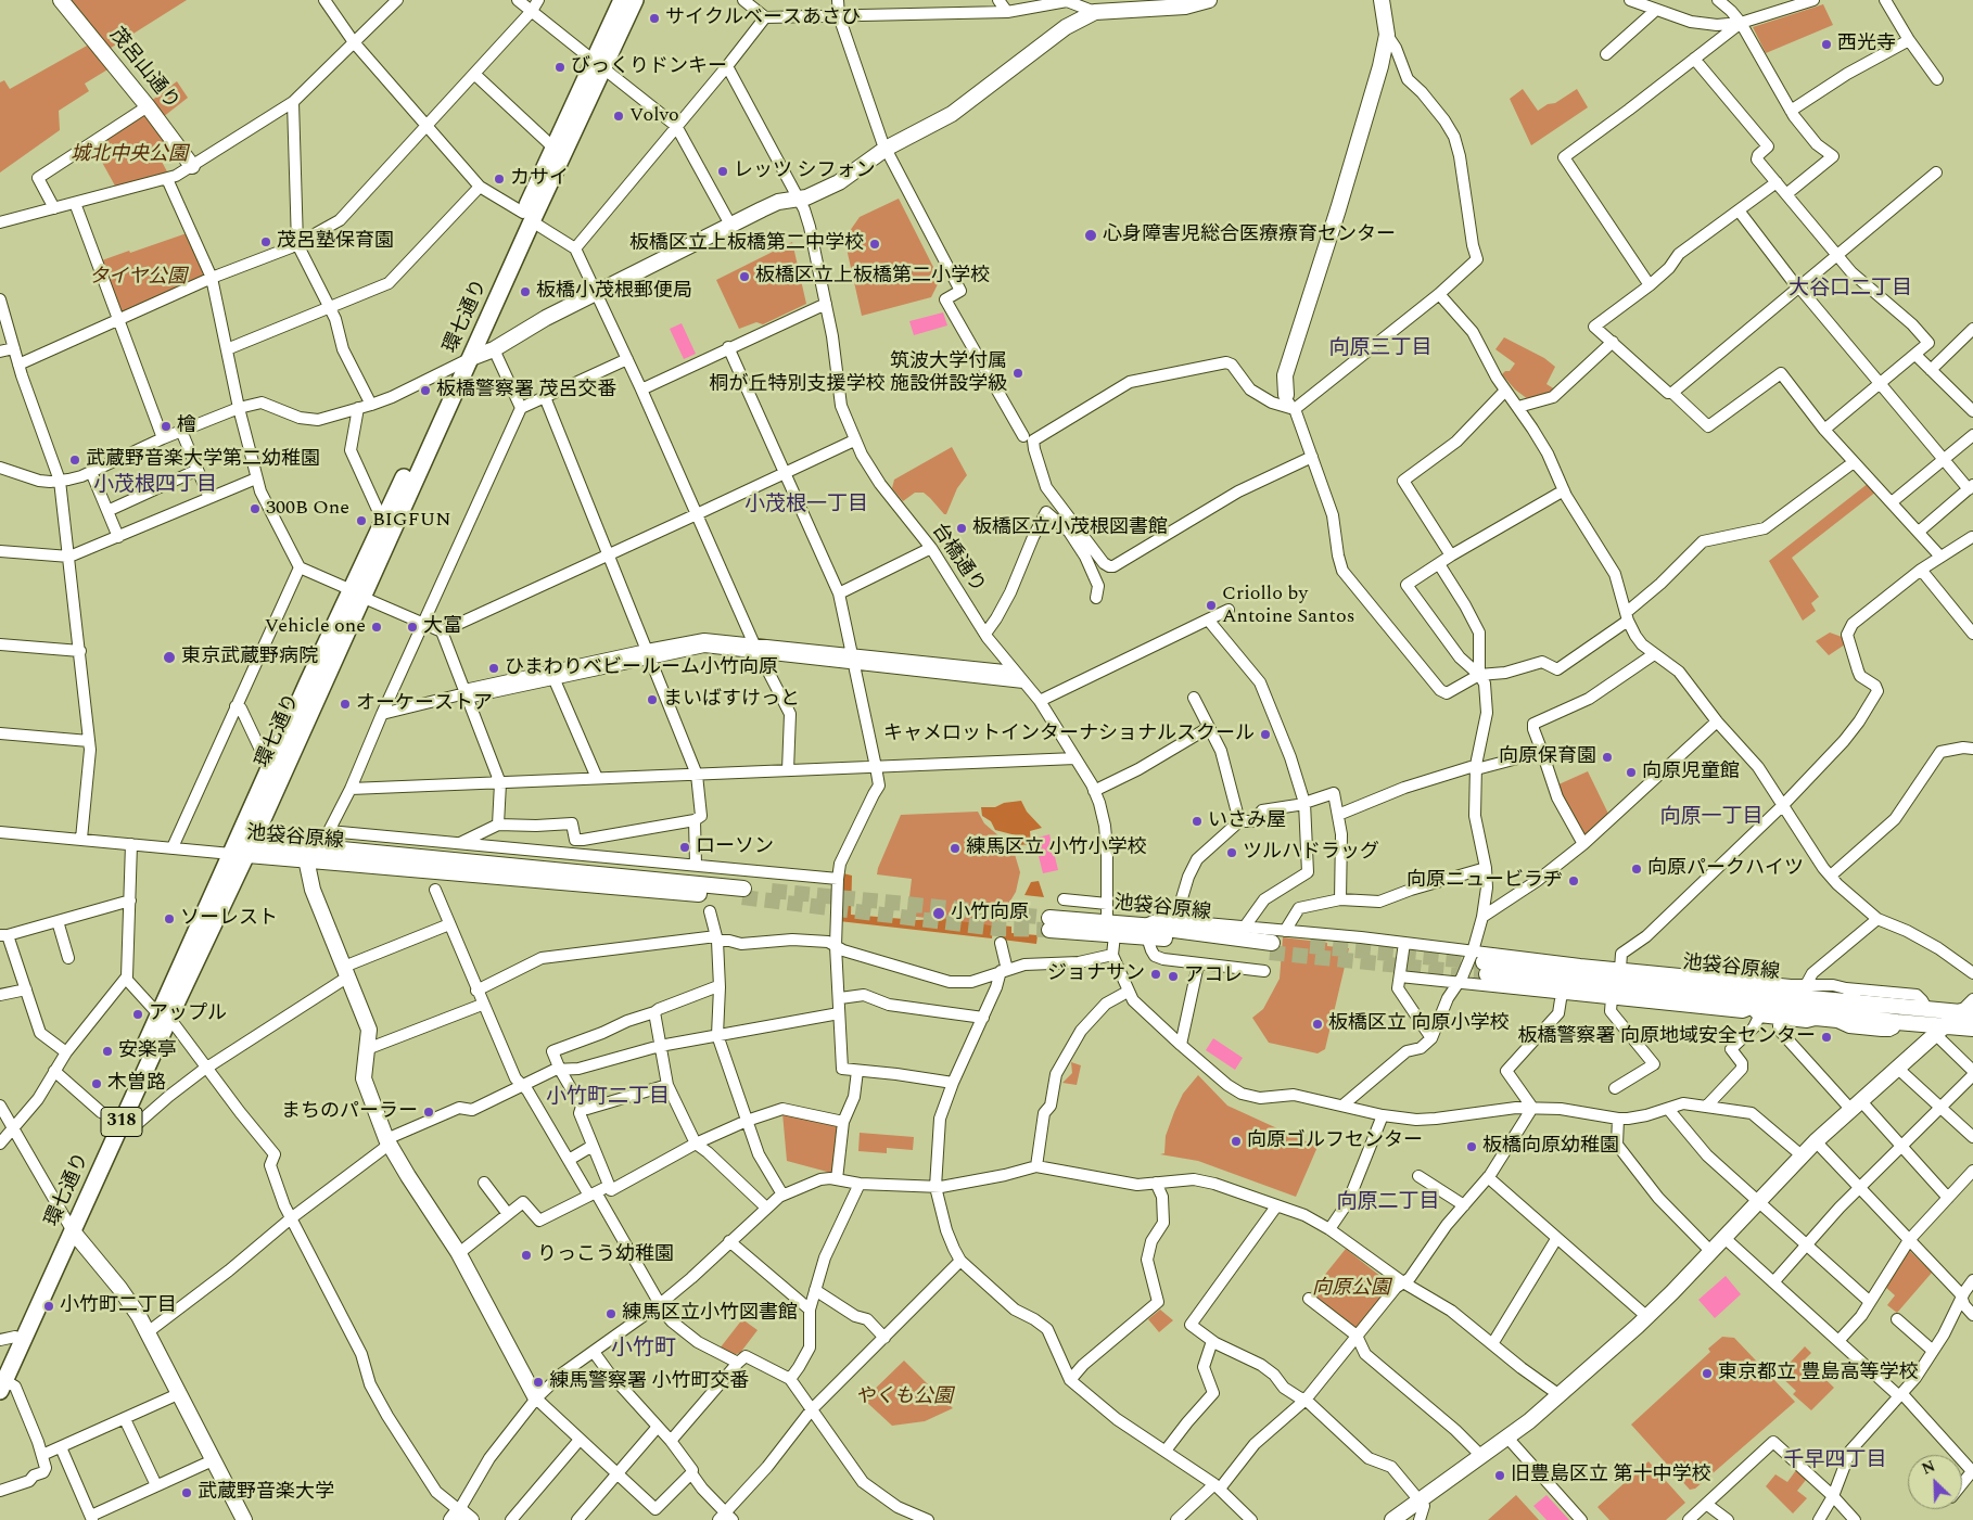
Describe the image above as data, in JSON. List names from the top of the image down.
{
  "streets": {
    "main road": ["環七通り", "318"],
    "street": ["茂呂山通り", "台橋通り", "池袋谷原線"]
  },
  "crossings": [
    ["環七通り", "池袋谷原線"],
    ["台橋通り", "池袋谷原線"]
  ],
  "districts": [
    "大谷口二丁目",
    "向原三丁目",
    "小茂根四丁目",
    "小茂根一丁目",
    "向原一丁目",
    "小竹町二丁目",
    "向原二丁目",
    "小竹町",
    "千早四丁目"
  ],
  "parks": [
    "城北中央公園",
    "タイヤ公園",
    "向原公園",
    "やくも公園"
  ],
  "places": [
    "サイクルベースあさひ",
    "西光寺",
    "びっくりドンキー",
    "Volvo",
    "レッツ シフォン",
    "カサイ",
    "心身障害児総合医療療育センター",
    "茂呂塾保育園",
    "板橋区立上板橋第二中学校",
    "板橋区立上板橋第二小学校",
    "板橋小茂根郵便局",
    "筑波大学付属 桐が丘特別支援学校 施設併設学級",
    "板橋警察署 茂呂交番",
    "檜",
    "武蔵野音楽大学第二幼稚園",
    "300B One",
    "BIGFUN",
    "板橋区立小茂根図書館",
    "Criollo by Antoine Santos",
    "Vehicle one",
    "大富",
    "東京武蔵野病院",
    "ひまわりベビールーム小竹向原",
    "まいばすけっと",
    "オーケーストア",
    "キャメロットインターナショナルスクール",
    "向原保育園",
    "向原児童館",
    "いさみ屋",
    "ローソン",
    "練馬区立 小竹小学校",
    "ツルハドラッグ",
    "向原パークハイツ",
    "向原ニュービラヂ",
    "小竹向原",
    "ソーレスト",
    "ジョナサン",
    "アコレ",
    "アップル",
    "板橋区立 向原小学校",
    "板橋警察署 向原地域安全センター",
    "安楽亭",
    "木曽路",
    "まちのパーラー",
    "向原ゴルフセンター",
    "板橋向原幼稚園",
    "りっこう幼稚園",
    "小竹町二丁目",
    "練馬区立小竹図書館",
    "東京都立 豊島高等学校",
    "練馬警察署 小竹町交番",
    "旧豊島区立 第十中学校",
    "武蔵野音楽大学"
  ],
  "north": "top left"
}
